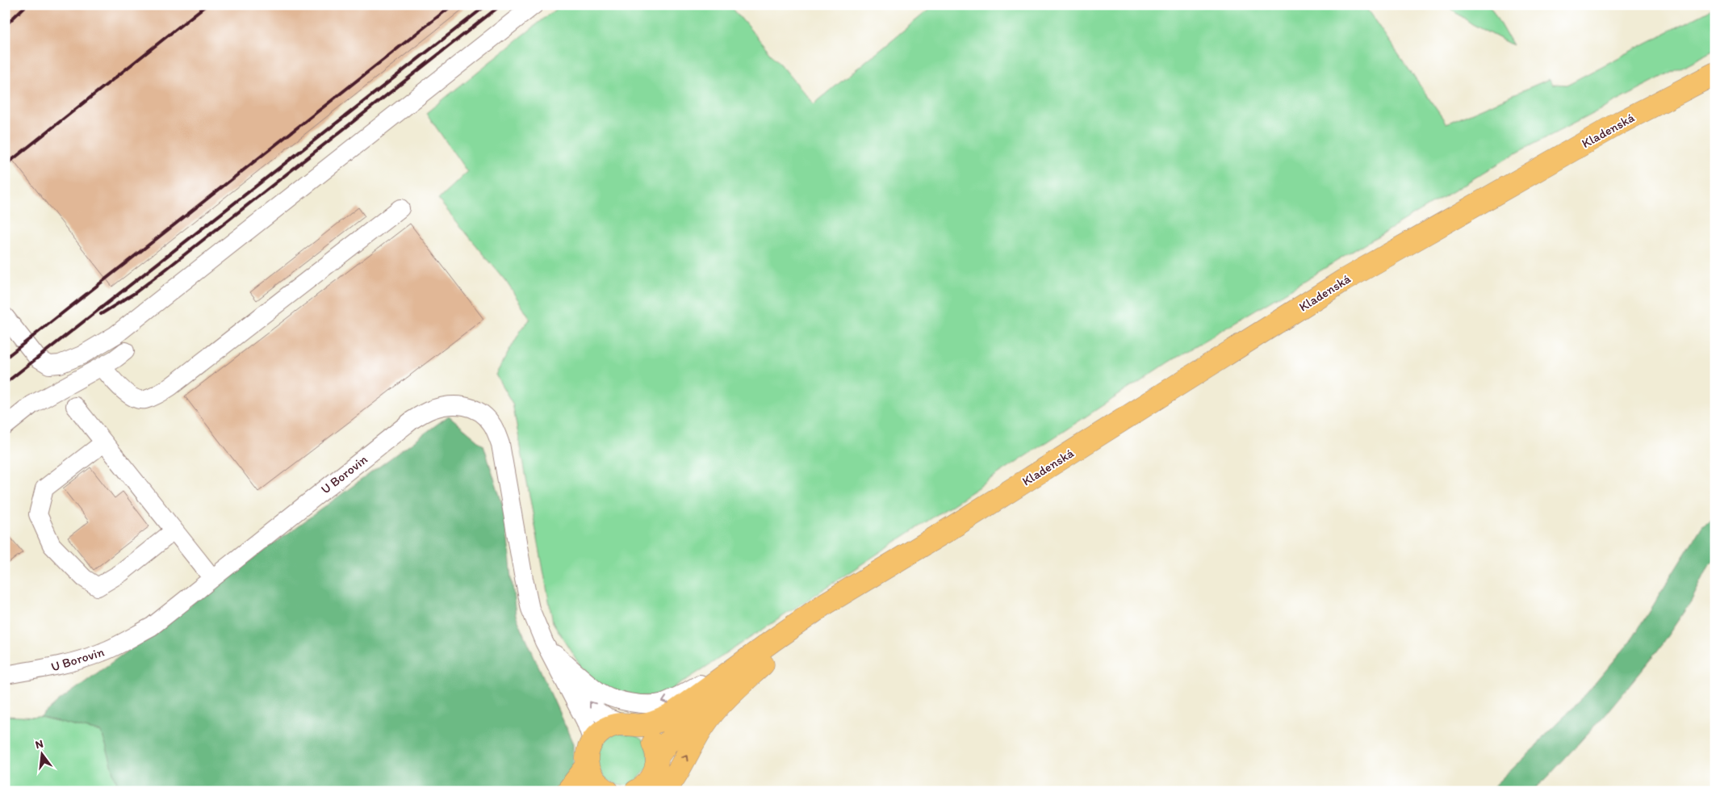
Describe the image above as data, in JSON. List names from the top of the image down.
{
  "streets": {
    "main road": ["Kladenská"],
    "street": ["U Borovin"]
  },
  "north": "top"
}
